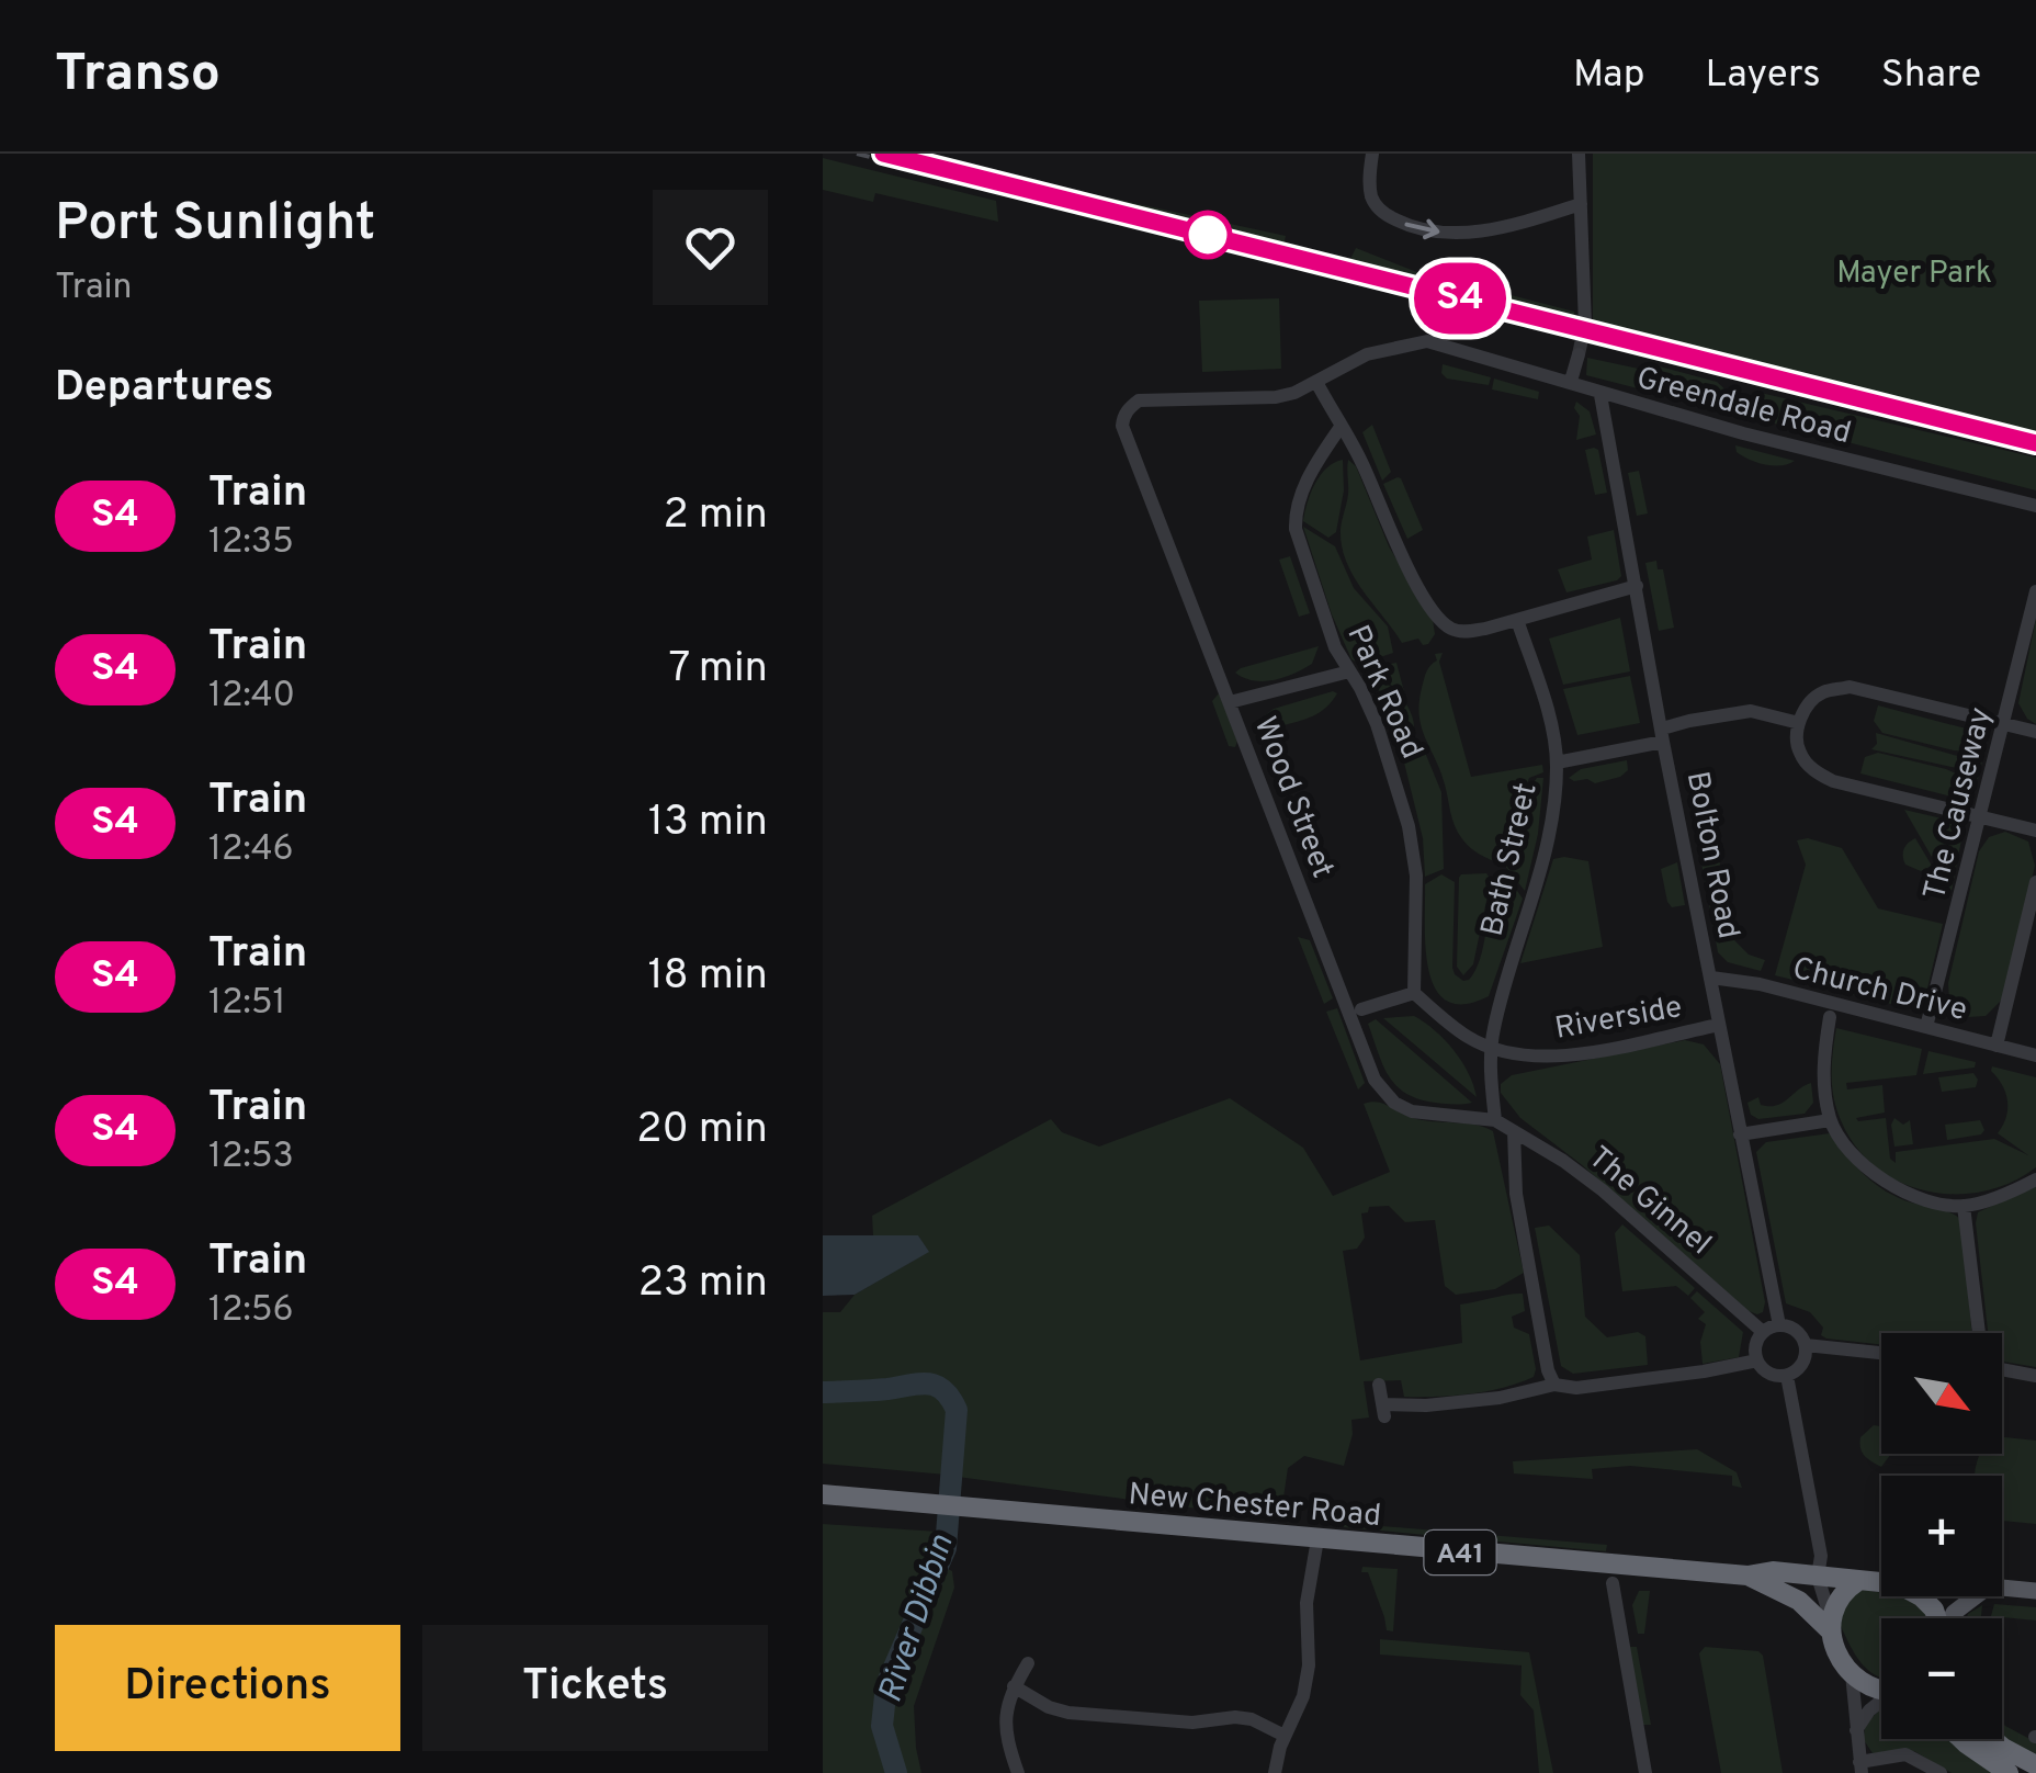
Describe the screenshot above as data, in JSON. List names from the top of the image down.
{
  "streets": {
    "highway": ["New Chester Road", "A41"],
    "street": [
      "Greendale Road",
      "Park Road",
      "Wood Street",
      "The Causeway",
      "Bolton Road",
      "Bath Street",
      "Church Drive",
      "Riverside",
      "The Ginnel"
    ]
  },
  "crossings": [
    ["Greendale Road", "Wood Street"],
    ["Greendale Road", "Bolton Road"],
    ["Park Road", "Riverside"],
    ["Wood Street", "Bath Street"],
    ["Wood Street", "The Ginnel"],
    ["The Causeway", "Church Drive"],
    ["Bolton Road", "Church Drive"],
    ["Bolton Road", "Riverside"],
    ["Bolton Road", "The Ginnel"],
    ["Bath Street", "Riverside"],
    ["Bath Street", "The Ginnel"],
    ["New Chester Road", "A41"]
  ],
  "water": ["River Dibbin"],
  "parks": ["Mayer Park"],
  "north": "bottom right",
  "page": {
    "header": "Transo",
    "nav": ["Map", "Layers", "Share"],
    "heading": [
      ["Port Sunlight", "Train"],
      "Departures"
    ],
    "on_map": "S4",
    "list": [
      {
        "mark": "S4",
        "name": "Train",
        "note": "12:35",
        "value": "2 min"
      },
      {
        "mark": "S4",
        "name": "Train",
        "note": "12:40",
        "value": "7 min"
      },
      {
        "mark": "S4",
        "name": "Train",
        "note": "12:46",
        "value": "13 min"
      },
      {
        "mark": "S4",
        "name": "Train",
        "note": "12:51",
        "value": "18 min"
      },
      {
        "mark": "S4",
        "name": "Train",
        "note": "12:53",
        "value": "20 min"
      },
      {
        "mark": "S4",
        "name": "Train",
        "note": "12:56",
        "value": "23 min"
      }
    ],
    "map_buttons": ["+", "−"],
    "buttons": ["Directions", "Tickets"]
  }
}
